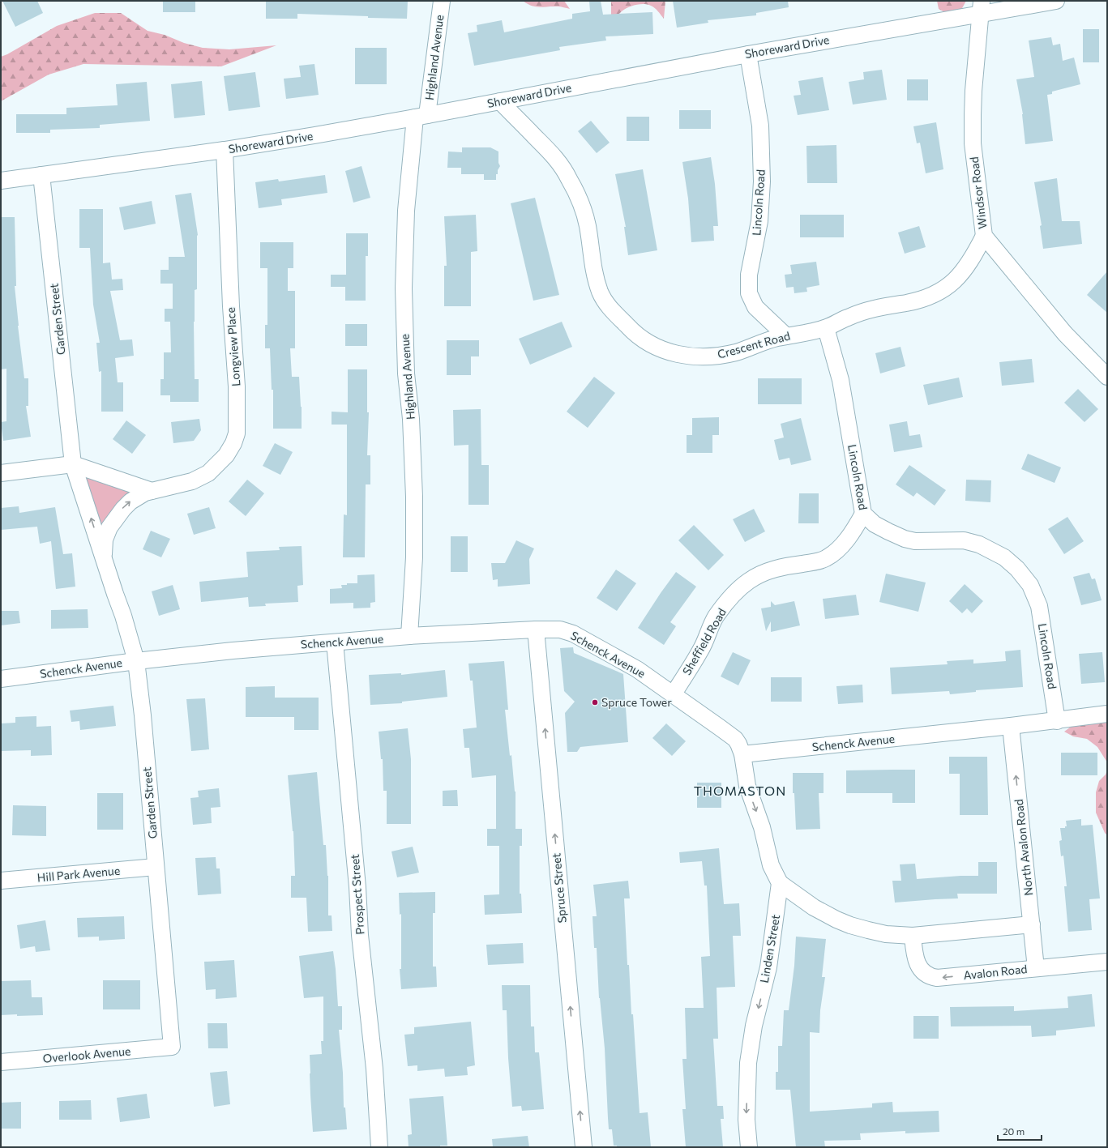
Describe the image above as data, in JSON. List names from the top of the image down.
{
  "streets": {
    "street": [
      "Shoreward Drive",
      "Highland Avenue",
      "Windsor Road",
      "Lincoln Road",
      "Garden Street",
      "Crescent Road",
      "Longview Place",
      "Schenck Avenue",
      "Sheffield Road",
      "North Avalon Road",
      "Hill Park Avenue",
      "Spruce Street",
      "Prospect Street",
      "Linden Street",
      "Avalon Road",
      "Overlook Avenue"
    ]
  },
  "crossings": [
    ["Shoreward Drive", "Highland Avenue"],
    ["Shoreward Drive", "Windsor Road"],
    ["Shoreward Drive", "Lincoln Road"],
    ["Shoreward Drive", "Garden Street"],
    ["Shoreward Drive", "Crescent Road"],
    ["Shoreward Drive", "Longview Place"],
    ["Highland Avenue", "Schenck Avenue"],
    ["Windsor Road", "Crescent Road"],
    ["Lincoln Road", "Crescent Road"],
    ["Lincoln Road", "Schenck Avenue"],
    ["Lincoln Road", "Sheffield Road"],
    ["Garden Street", "Longview Place"],
    ["Garden Street", "Schenck Avenue"],
    ["Garden Street", "Hill Park Avenue"],
    ["Garden Street", "Overlook Avenue"],
    ["Schenck Avenue", "Sheffield Road"],
    ["Schenck Avenue", "North Avalon Road"],
    ["Schenck Avenue", "Spruce Street"],
    ["Schenck Avenue", "Prospect Street"],
    ["North Avalon Road", "Avalon Road"]
  ],
  "one_way": [
    "North Avalon Road",
    "Spruce Street",
    "Linden Street",
    "Avalon Road"
  ],
  "districts": ["THOMASTON"],
  "places": ["Spruce Tower"],
  "scale_bar": "20 m"
}
